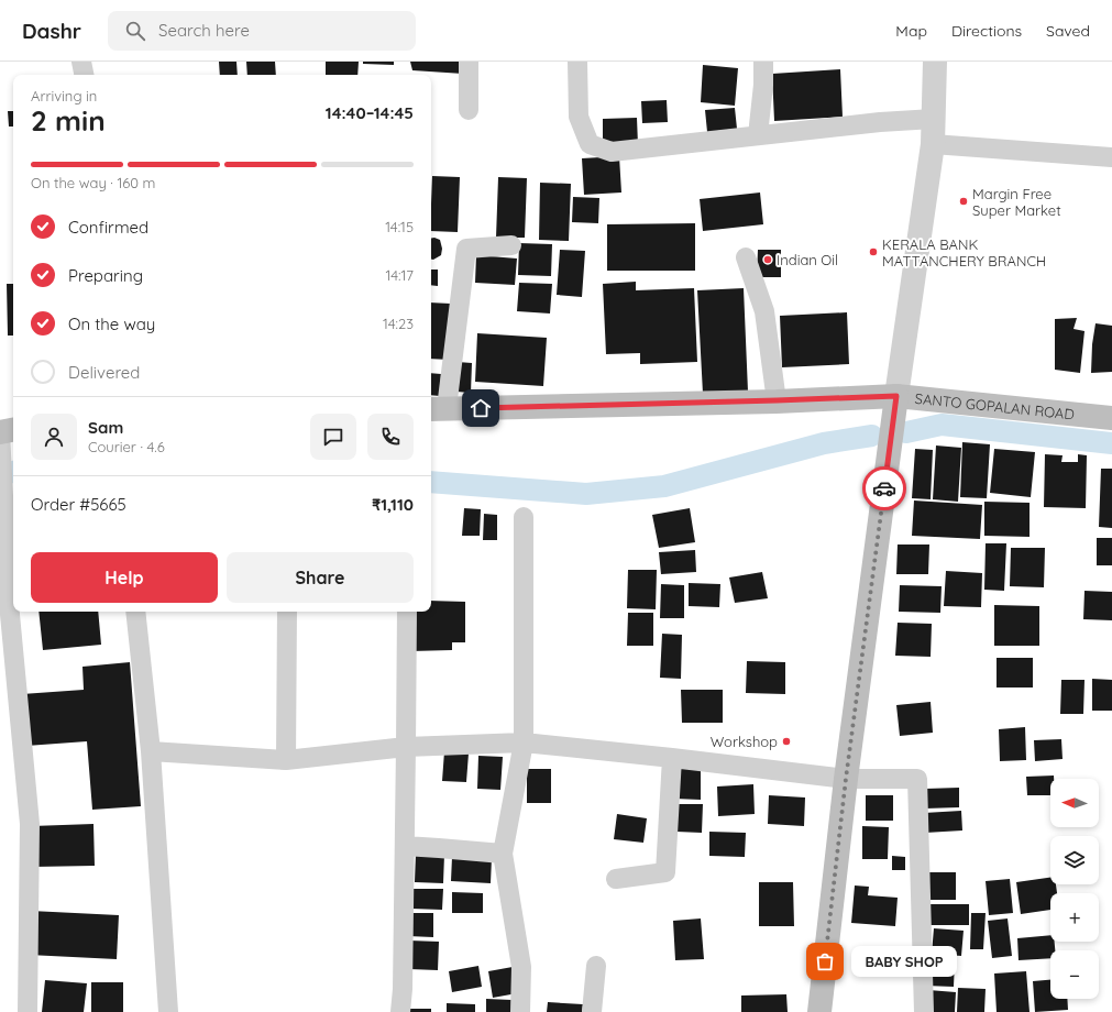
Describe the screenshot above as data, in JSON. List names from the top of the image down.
{
  "streets": {
    "main road": ["SANTO GOPALAN ROAD"]
  },
  "places": [
    "Margin Free Super Market",
    "KERALA BANK MATTANCHERY BRANCH",
    "Indian Oil",
    "Workshop",
    "BABY SHOP"
  ],
  "north": "left",
  "page": {
    "header": "Dashr",
    "search": "Search here",
    "nav": ["Map", "Directions", "Saved"],
    "heading": ["2 min", "Arriving in", "14:40–14:45"],
    "panel": [
      "Sam",
      "Courier · 4.6",
      "Order #5665",
      "₹1,110"
    ],
    "bar": "On the way · 160 m",
    "list": [
      ["Confirmed", "14:15"],
      ["Preparing", "14:17"],
      ["On the way", "14:23"],
      "Delivered"
    ],
    "buttons": ["Help", "Share"],
    "map_buttons": ["+", "−"],
    "bubble": "BABY SHOP"
  }
}
